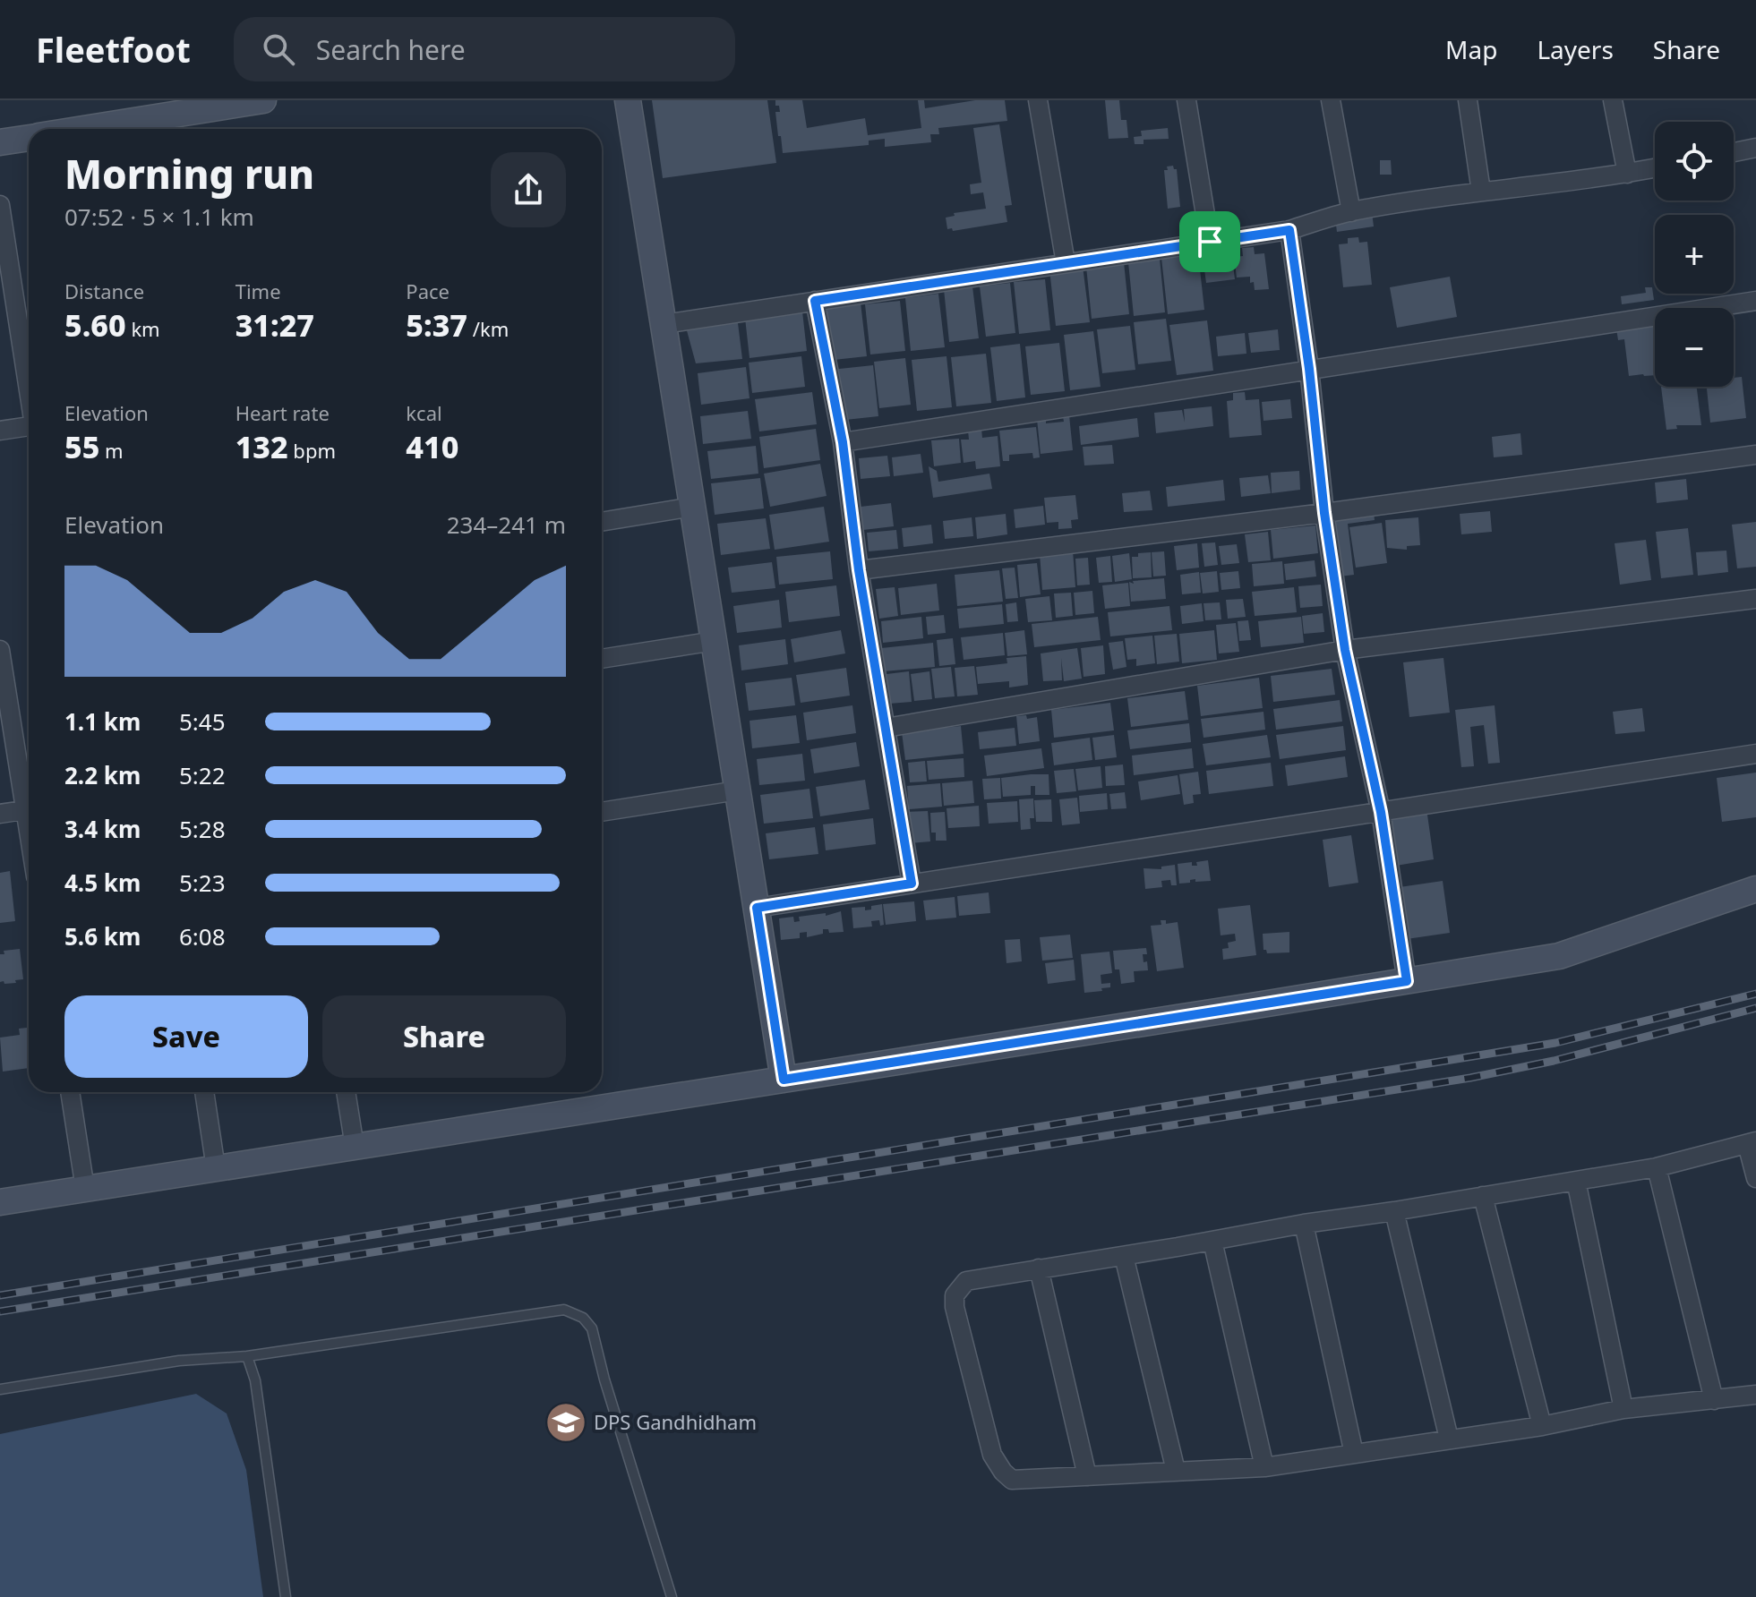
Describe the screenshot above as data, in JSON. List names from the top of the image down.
{
  "places": {
    "school or university": ["DPS Gandhidham"]
  },
  "page": {
    "header": "Fleetfoot",
    "search": "Search here",
    "nav": ["Map", "Layers", "Share"],
    "map_buttons": ["+", "−"],
    "heading": ["Morning run", "07:52 · 5 × 1.1 km"],
    "stats": [
      ["Distance", "5.60 km"],
      ["Time", "31:27"],
      ["Pace", "5:37 /km"],
      ["Elevation", "55 m"],
      ["Heart rate", "132 bpm"],
      ["kcal", "410"]
    ],
    "chart": ["Elevation", "234–241 m"],
    "list": [
      {
        "name": "1.1 km",
        "note": "5:45"
      },
      {
        "name": "2.2 km",
        "note": "5:22"
      },
      {
        "name": "3.4 km",
        "note": "5:28"
      },
      {
        "name": "4.5 km",
        "note": "5:23"
      },
      {
        "name": "5.6 km",
        "note": "6:08"
      }
    ],
    "buttons": ["Save", "Share"]
  }
}
